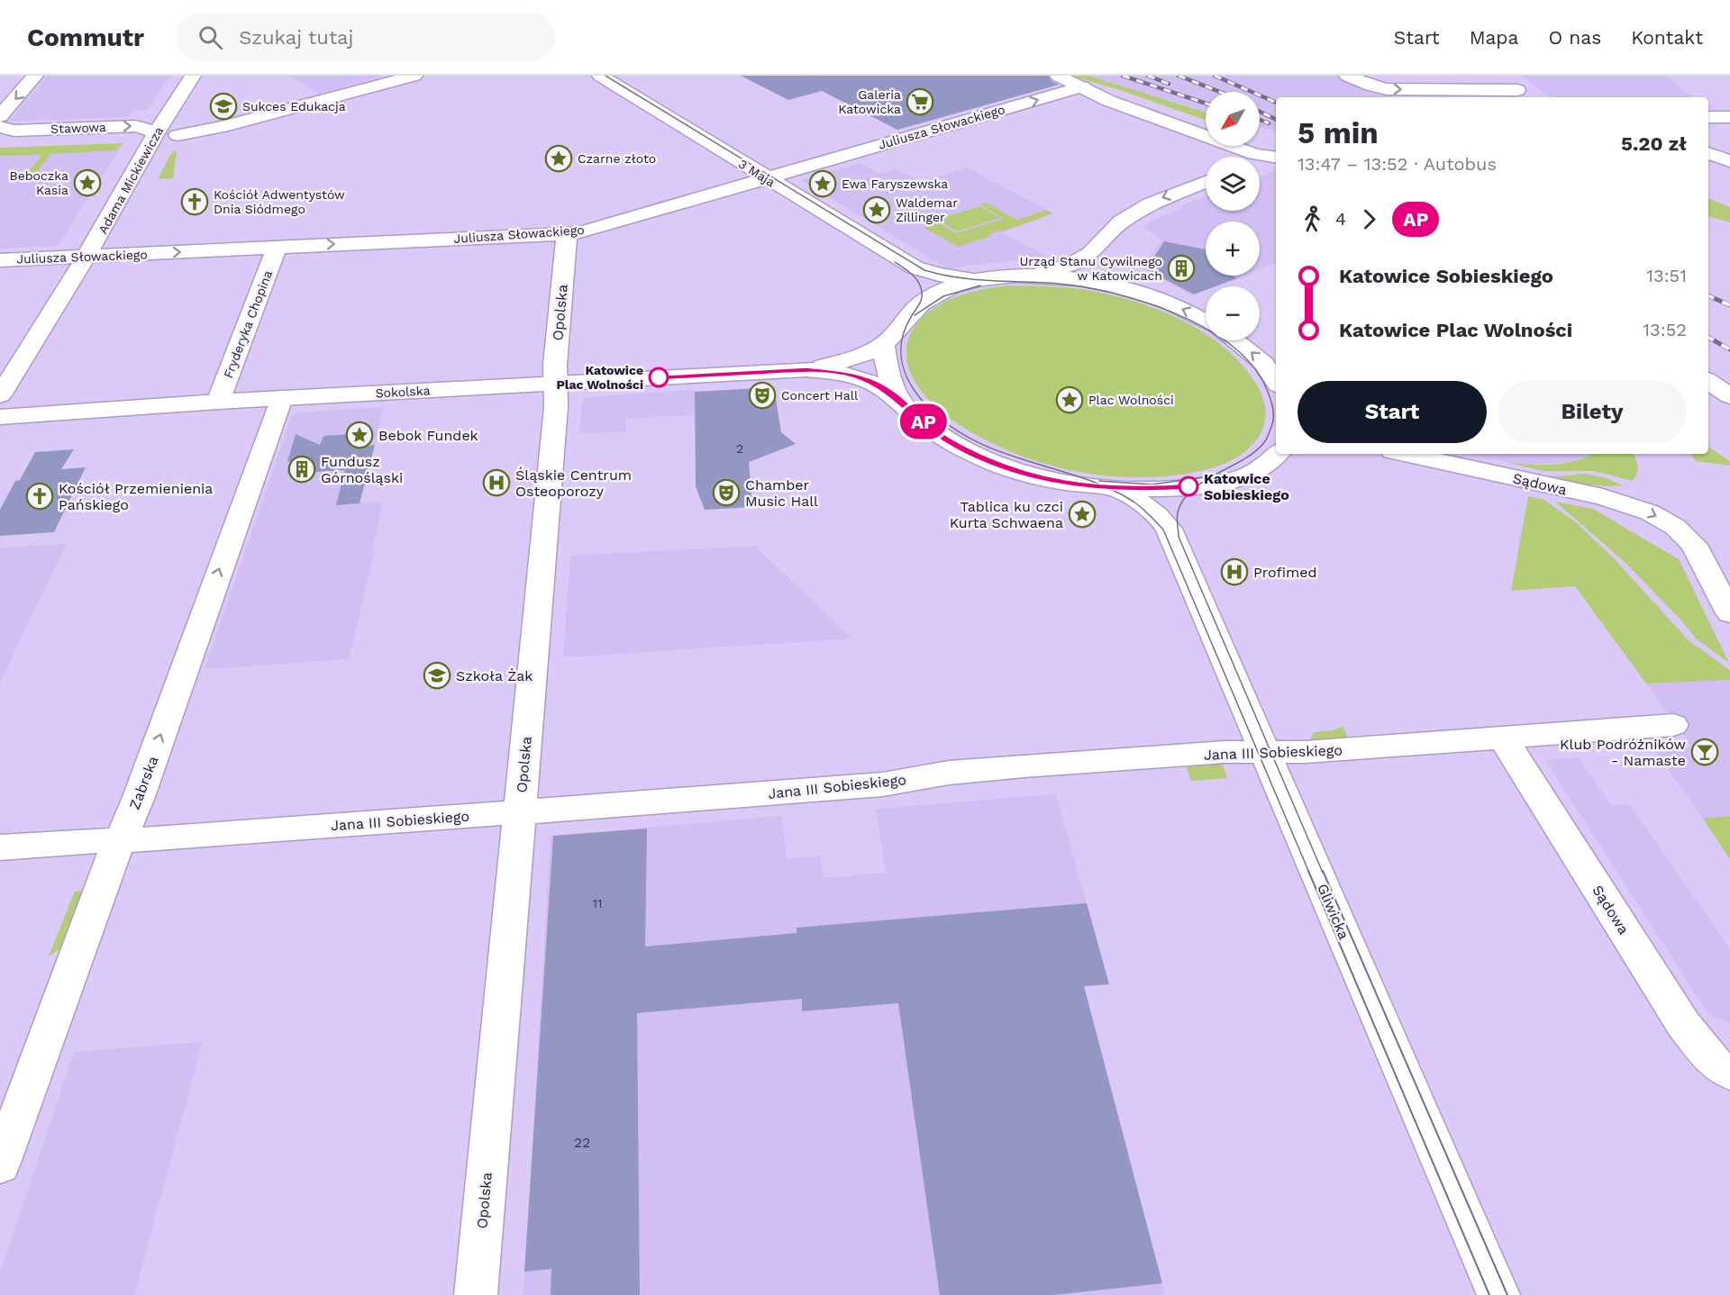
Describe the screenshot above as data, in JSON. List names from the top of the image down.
{
  "streets": {
    "street": [
      "Juliusza Słowackiego",
      "Stawowa",
      "3 Maja",
      "Adama Mickiewicza",
      "Opolska",
      "Fryderyka Chopina",
      "Sokolska",
      "Sądowa",
      "Jana III Sobieskiego",
      "Zabrska",
      "Gliwicka"
    ]
  },
  "crossings": [
    ["Juliusza Słowackiego", "3 Maja"],
    ["Juliusza Słowackiego", "Adama Mickiewicza"],
    ["Juliusza Słowackiego", "Opolska"],
    ["Juliusza Słowackiego", "Fryderyka Chopina"],
    ["Stawowa", "Adama Mickiewicza"],
    ["Opolska", "Sokolska"],
    ["Opolska", "Jana III Sobieskiego"],
    ["Fryderyka Chopina", "Sokolska"],
    ["Sokolska", "Zabrska"],
    ["Sądowa", "Jana III Sobieskiego"],
    ["Jana III Sobieskiego", "Zabrska"],
    ["Jana III Sobieskiego", "Gliwicka"]
  ],
  "one_way": ["Stawowa", "Sądowa", "Zabrska"],
  "places": {
    "supermarket": ["Galeria Katowicka"],
    "school or university": ["Sukces Edukacja", "Szkoła Żak"],
    "place": [
      "Czarne złoto",
      "Beboczka Kasia",
      "Ewa Faryszewska",
      "Waldemar Zillinger",
      "Plac Wolności",
      "Bebok Fundek",
      "Tablica ku czci Kurta Schwaena"
    ],
    "church": ["Kościół Adwentystów Dnia Siódmego", "Kościół Przemienienia Pańskiego"],
    "building": ["Urząd Stanu Cywilnego w Katowicach", "Fundusz Górnośląski"],
    "other": ["Katowice Plac Wolności", "Katowice Sobieskiego"],
    "theatre": ["Concert Hall", "Chamber Music Hall"],
    "hospital": ["Śląskie Centrum Osteoporozy", "Profimed"],
    "bar": ["Klub Podróżników - Namaste"]
  },
  "lines": ["bus line AP"],
  "house_numbers": ["2", "11", "22"],
  "north": "bottom left",
  "page": {
    "header": "Commutr",
    "search": "Szukaj tutaj",
    "nav": [
      "Start",
      "Mapa",
      "O nas",
      "Kontakt"
    ],
    "on_map": "AP",
    "map_buttons": ["+", "−"],
    "heading": ["5 min", "13:47 – 13:52 · Autobus", "5.20 zł"],
    "legs": ["4", "AP"],
    "list": [
      {
        "name": "Katowice Sobieskiego",
        "value": "13:51"
      },
      {
        "name": "Katowice Plac Wolności",
        "value": "13:52"
      }
    ],
    "buttons": ["Start", "Bilety"]
  }
}
